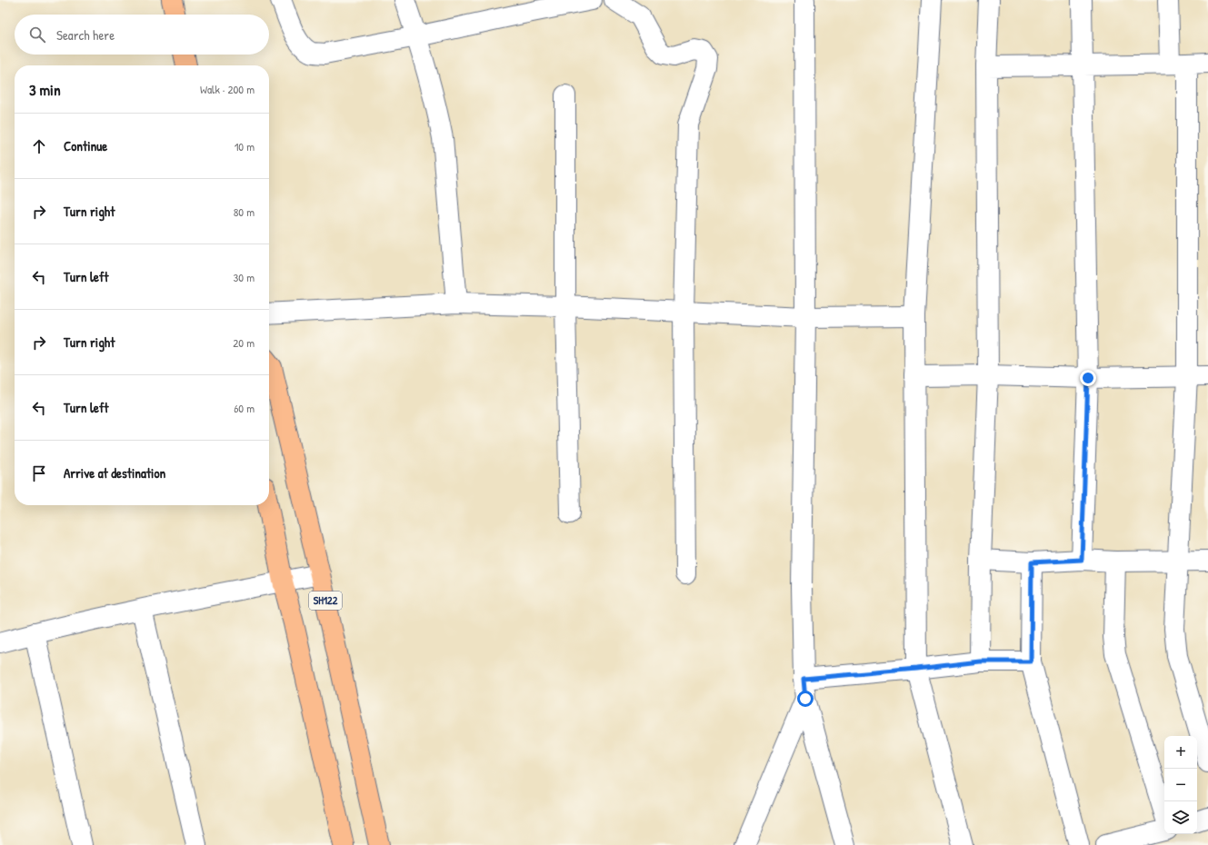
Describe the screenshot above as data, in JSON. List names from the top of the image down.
{
  "streets": {
    "main road": ["SH122"]
  },
  "page": {
    "search": "Search here",
    "heading": ["3 min", "Walk · 200 m"],
    "list": [
      ["Continue", "10 m"],
      ["Turn right", "80 m"],
      ["Turn left", "30 m"],
      ["Turn right", "20 m"],
      ["Turn left", "60 m"],
      "Arrive at destination"
    ],
    "map_buttons": ["+", "−"]
  }
}
